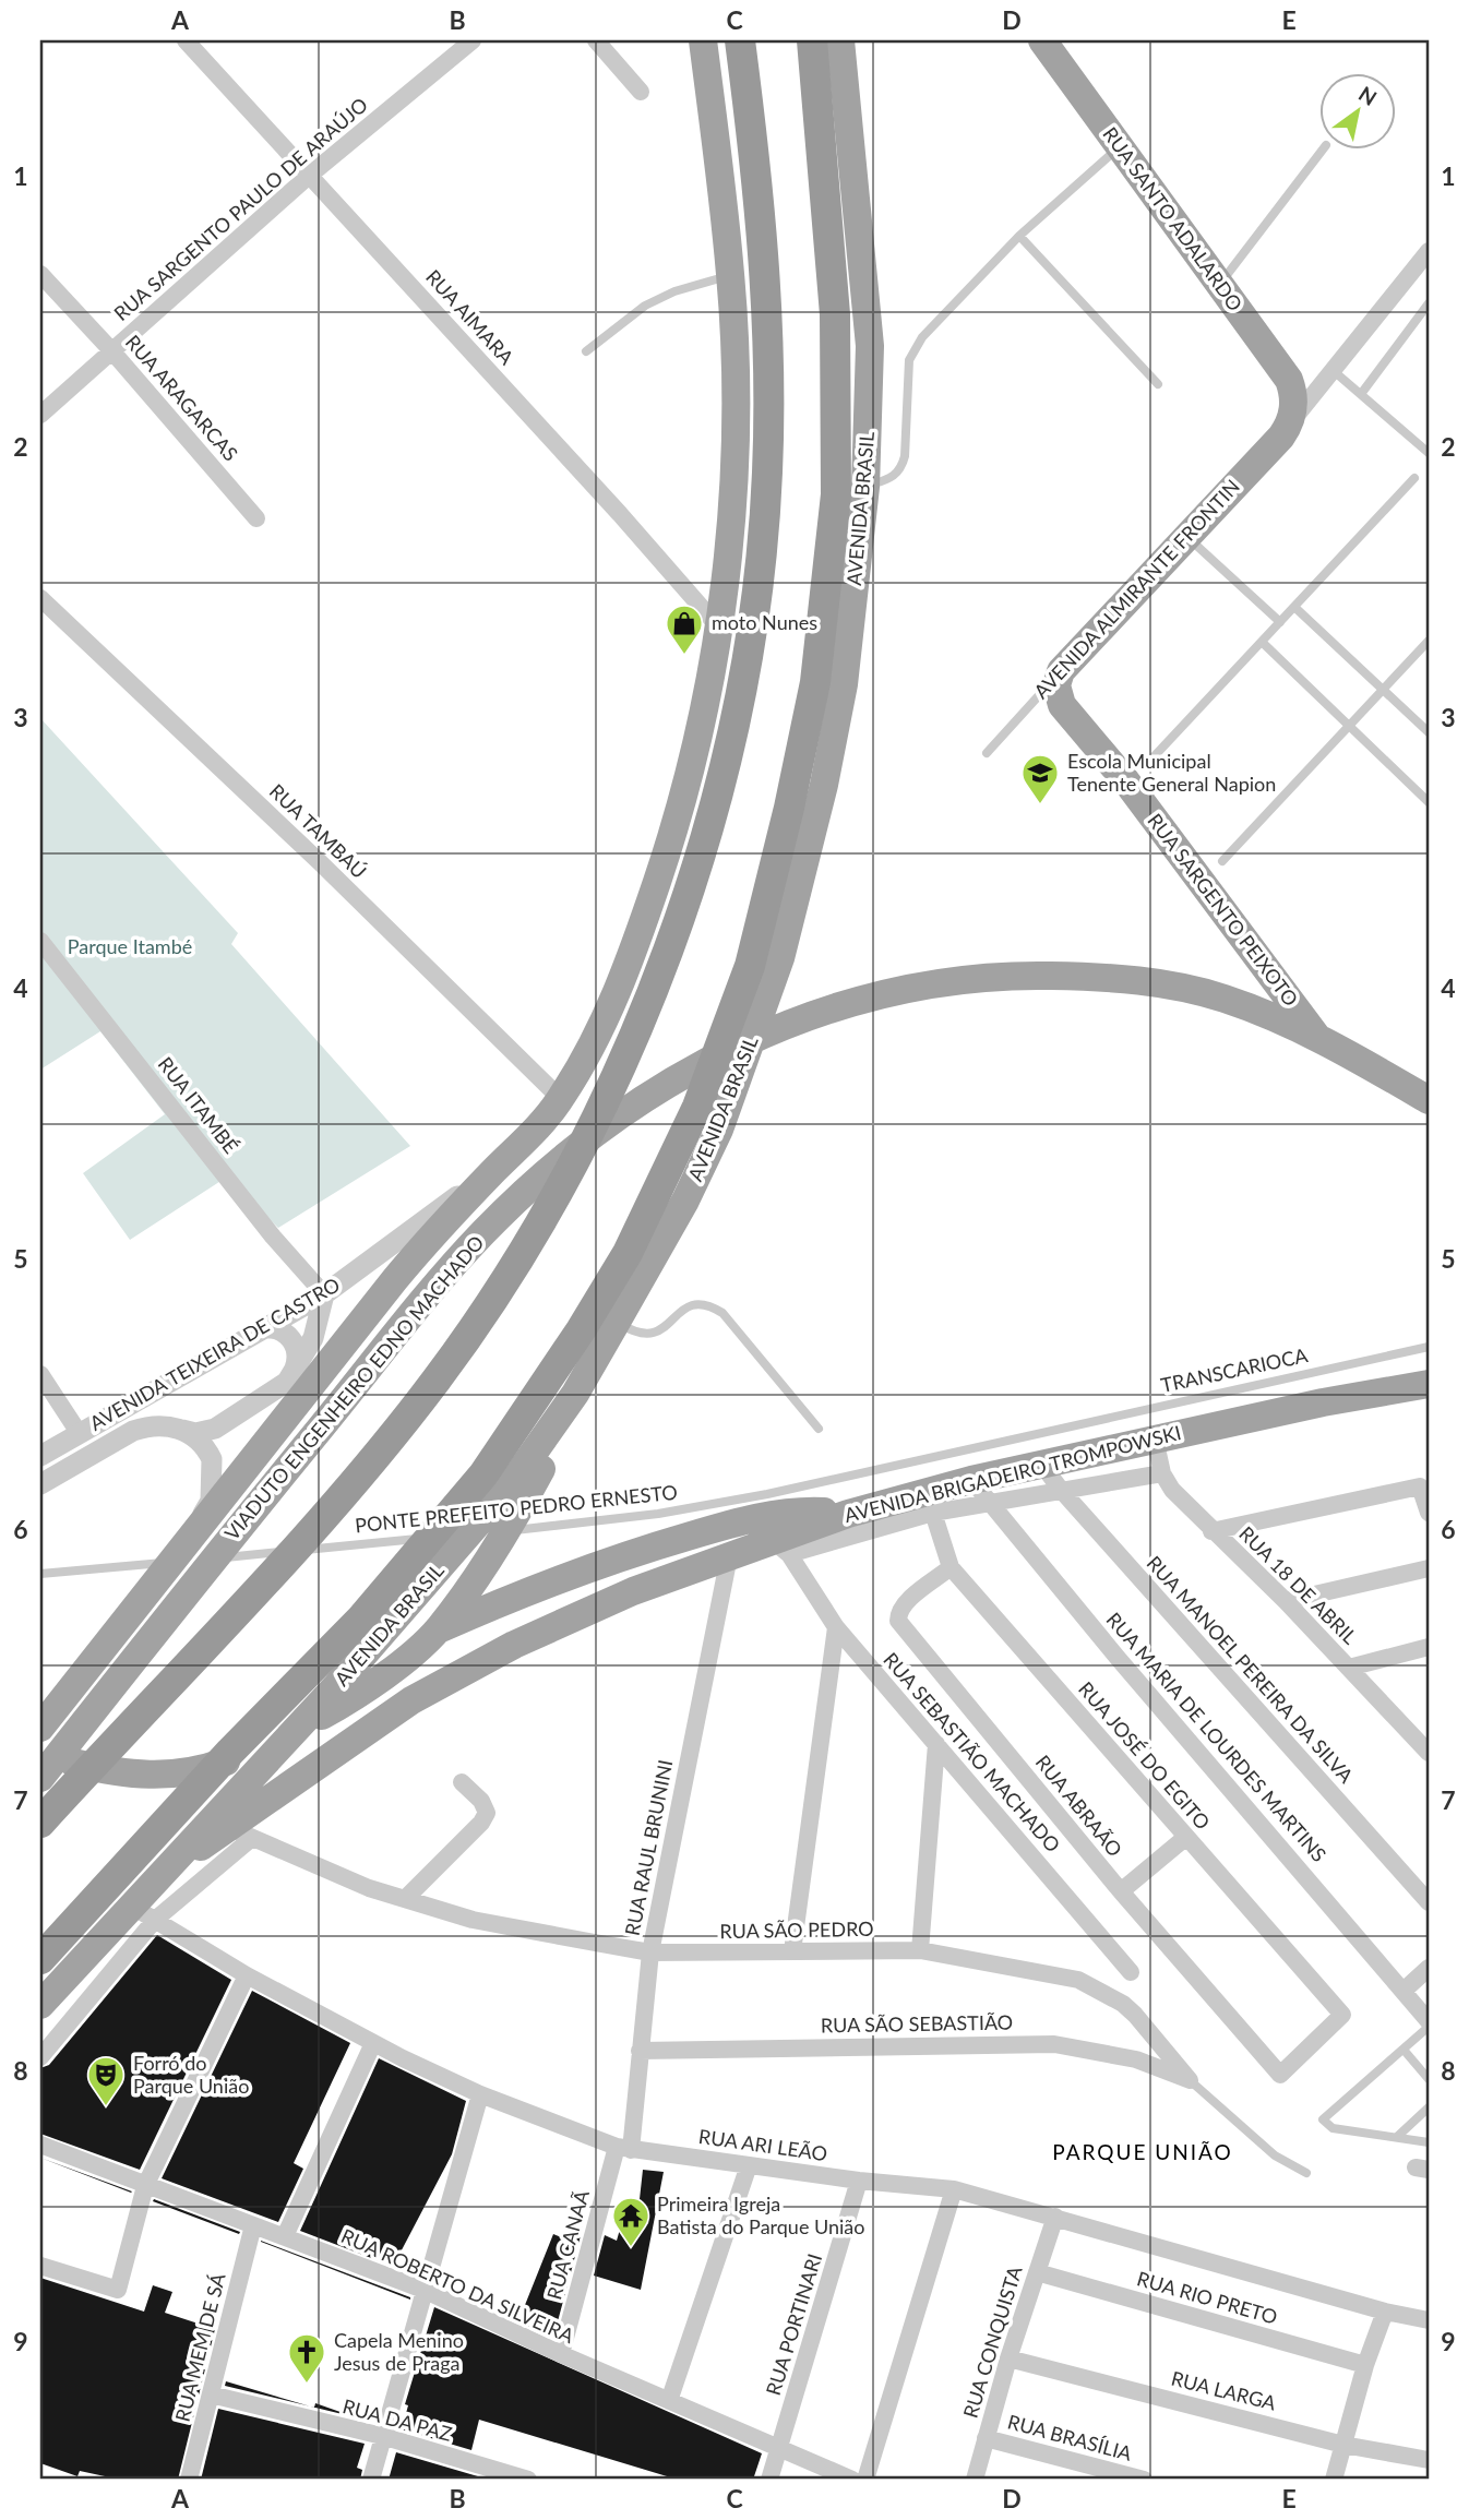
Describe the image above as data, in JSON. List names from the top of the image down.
{
  "streets": {
    "highway": [
      "RUA SANTO ADALARDO",
      "AVENIDA BRASIL",
      "AVENIDA ALMIRANTE FRONTIN",
      "RUA SARGENTO PEIXOTO",
      "VIADUTO ENGENHEIRO EDNO MACHADO",
      "AVENIDA BRIGADEIRO TROMPOWSKI"
    ],
    "street": [
      "RUA SARGENTO PAULO DE ARAÚJO",
      "RUA AIMARA",
      "RUA ARAGARCAS",
      "RUA TAMBAÚ",
      "RUA ITAMBÉ",
      "AVENIDA TEIXEIRA DE CASTRO",
      "RUA 18 DE ABRIL",
      "RUA MANOEL PEREIRA DA SILVA",
      "RUA MARIA DE LOURDES MARTINS",
      "RUA SEBASTIÃO MACHADO",
      "RUA JOSÉ DO EGITO",
      "RUA ABRAÃO",
      "RUA RAUL BRUNINI",
      "RUA SÃO PEDRO",
      "RUA SÃO SEBASTIÃO",
      "RUA ARI LEÃO",
      "RUA CANAÃ",
      "RUA ROBERTO DA SILVEIRA",
      "RUA RIO PRETO",
      "RUA PORTINARI",
      "RUA CONQUISTA",
      "RUA MEM DE SÁ",
      "RUA LARGA",
      "RUA DA PAZ",
      "RUA BRASÍLIA"
    ],
    "lane": ["TRANSCARIOCA", "PONTE PREFEITO PEDRO ERNESTO"]
  },
  "crossings": [
    ["RUA SARGENTO PAULO DE ARAÚJO", "RUA AIMARA"],
    ["RUA SARGENTO PAULO DE ARAÚJO", "RUA ARAGARCAS"],
    ["RUA SANTO ADALARDO", "AVENIDA ALMIRANTE FRONTIN"],
    ["AVENIDA BRASIL", "AVENIDA BRIGADEIRO TROMPOWSKI"],
    ["AVENIDA BRASIL", "RUA ARI LEÃO"],
    ["AVENIDA ALMIRANTE FRONTIN", "RUA SARGENTO PEIXOTO"],
    ["RUA SARGENTO PEIXOTO", "VIADUTO ENGENHEIRO EDNO MACHADO"],
    ["RUA ITAMBÉ", "AVENIDA TEIXEIRA DE CASTRO"],
    ["TRANSCARIOCA", "PONTE PREFEITO PEDRO ERNESTO"],
    ["AVENIDA BRIGADEIRO TROMPOWSKI", "RUA 18 DE ABRIL"],
    ["AVENIDA BRIGADEIRO TROMPOWSKI", "RUA MANOEL PEREIRA DA SILVA"],
    ["AVENIDA BRIGADEIRO TROMPOWSKI", "RUA MARIA DE LOURDES MARTINS"],
    ["AVENIDA BRIGADEIRO TROMPOWSKI", "RUA SEBASTIÃO MACHADO"],
    ["AVENIDA BRIGADEIRO TROMPOWSKI", "RUA RAUL BRUNINI"],
    ["AVENIDA BRIGADEIRO TROMPOWSKI", "RUA SÃO PEDRO"],
    ["AVENIDA BRIGADEIRO TROMPOWSKI", "RUA ARI LEÃO"],
    ["RUA JOSÉ DO EGITO", "RUA ABRAÃO"],
    ["RUA RAUL BRUNINI", "RUA SÃO PEDRO"],
    ["RUA RAUL BRUNINI", "RUA SÃO SEBASTIÃO"],
    ["RUA RAUL BRUNINI", "RUA ARI LEÃO"],
    ["RUA RAUL BRUNINI", "RUA CANAÃ"],
    ["RUA SÃO PEDRO", "RUA SÃO SEBASTIÃO"],
    ["RUA ARI LEÃO", "RUA CANAÃ"],
    ["RUA ARI LEÃO", "RUA PORTINARI"],
    ["RUA ARI LEÃO", "RUA CONQUISTA"],
    ["RUA CANAÃ", "RUA ROBERTO DA SILVEIRA"],
    ["RUA ROBERTO DA SILVEIRA", "RUA PORTINARI"],
    ["RUA ROBERTO DA SILVEIRA", "RUA MEM DE SÁ"],
    ["RUA RIO PRETO", "RUA CONQUISTA"],
    ["RUA CONQUISTA", "RUA LARGA"],
    ["RUA CONQUISTA", "RUA BRASÍLIA"],
    ["RUA MEM DE SÁ", "RUA DA PAZ"]
  ],
  "districts": ["PARQUE UNIÃO"],
  "parks": ["Parque Itambé"],
  "places": {
    "shop": ["moto Nunes"],
    "school or university": ["Escola Municipal Tenente General Napion"],
    "theatre": ["Forró do Parque União"],
    "temple": ["Primeira Igreja Batista do Parque União"],
    "church": ["Capela Menino Jesus de Praga"]
  },
  "north": "top right",
  "grid": {
    "columns": [
      "A",
      "B",
      "C",
      "D",
      "E"
    ],
    "rows": [
      "1",
      "2",
      "3",
      "4",
      "5",
      "6",
      "7",
      "8",
      "9"
    ]
  }
}
